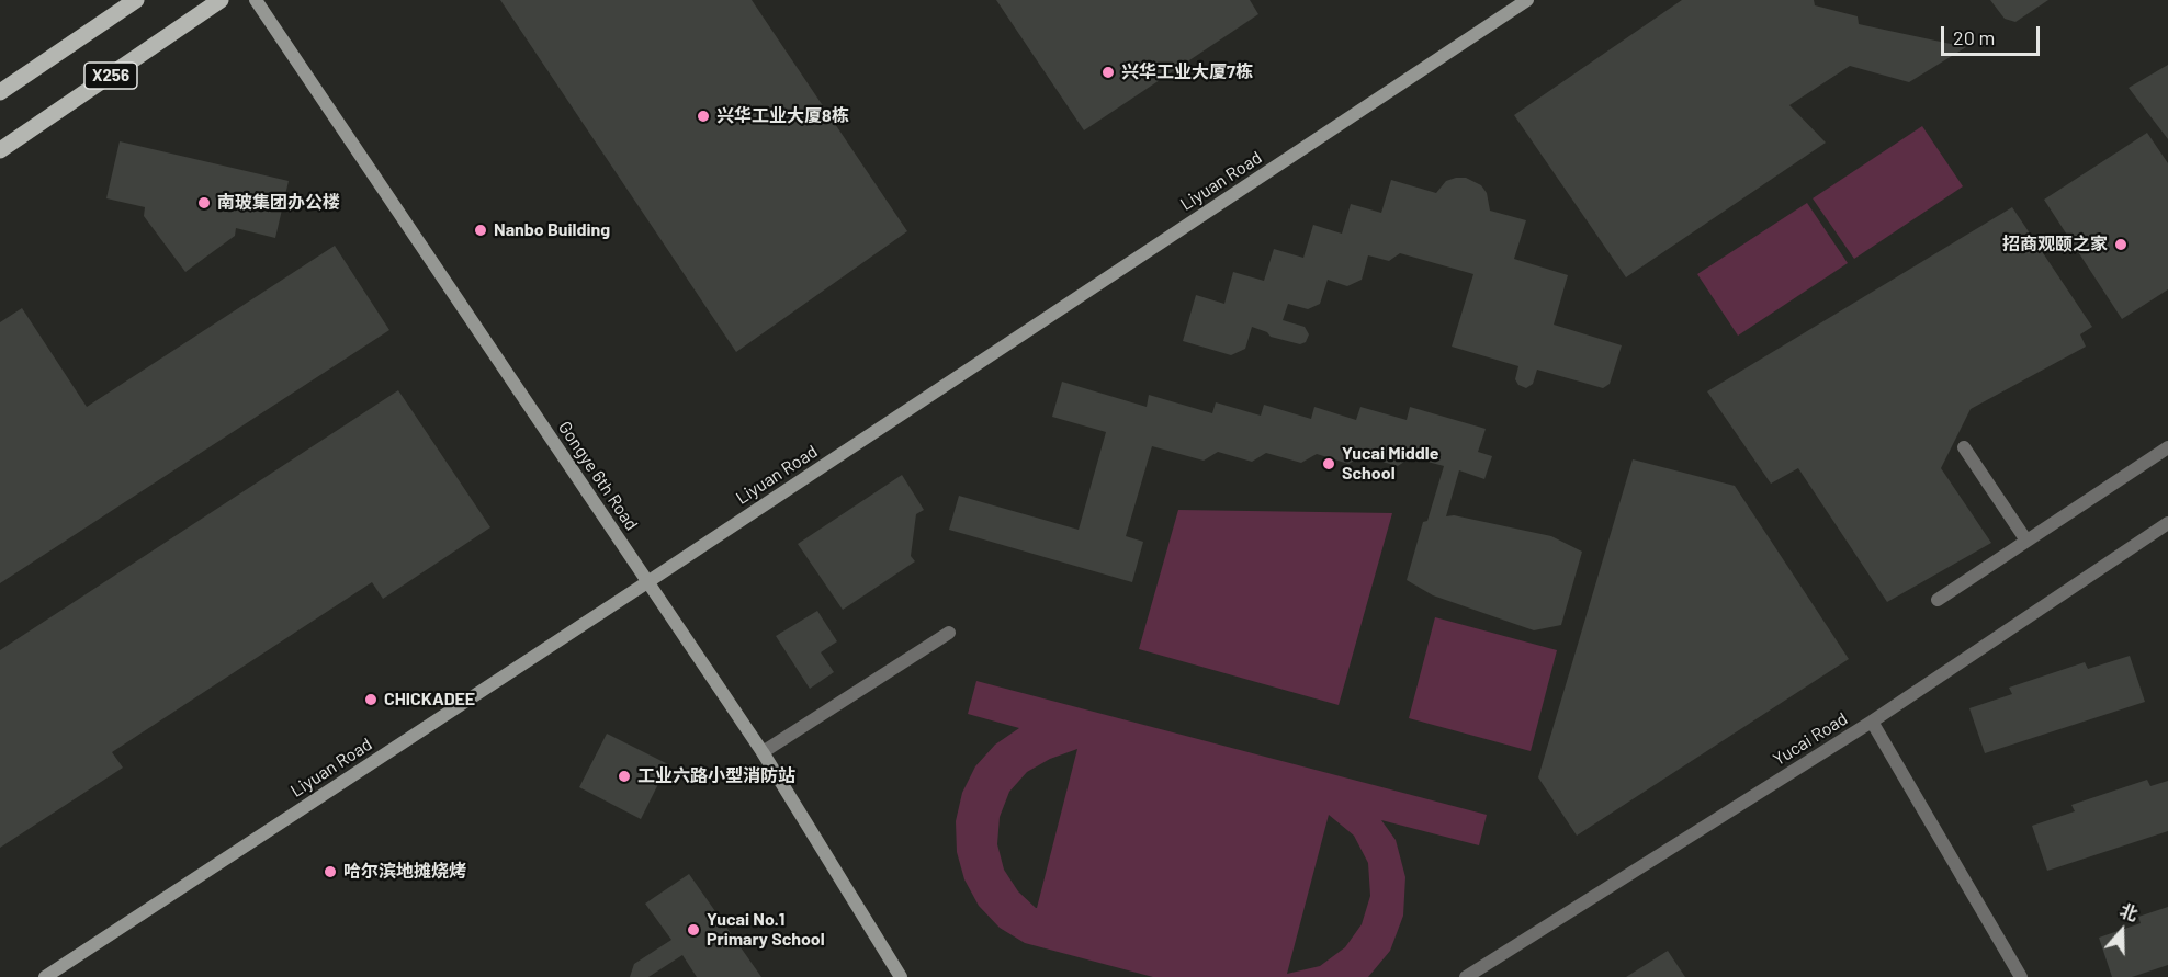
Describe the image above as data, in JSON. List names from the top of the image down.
{
  "streets": {
    "main road": ["X256"],
    "street": ["Liyuan Road", "Gongye 6th Road", "Yucai Road"]
  },
  "crossings": [
    ["Liyuan Road", "Gongye 6th Road"]
  ],
  "places": [
    "兴华工业大厦7栋",
    "兴华工业大厦8栋",
    "南玻集团办公楼",
    "Nanbo Building",
    "招商观颐之家",
    "Yucai Middle School",
    "CHICKADEE",
    "工业六路小型消防站",
    "哈尔滨地摊烧烤",
    "Yucai No.1 Primary School"
  ],
  "scale_bar": "20 m",
  "north": "top"
}
